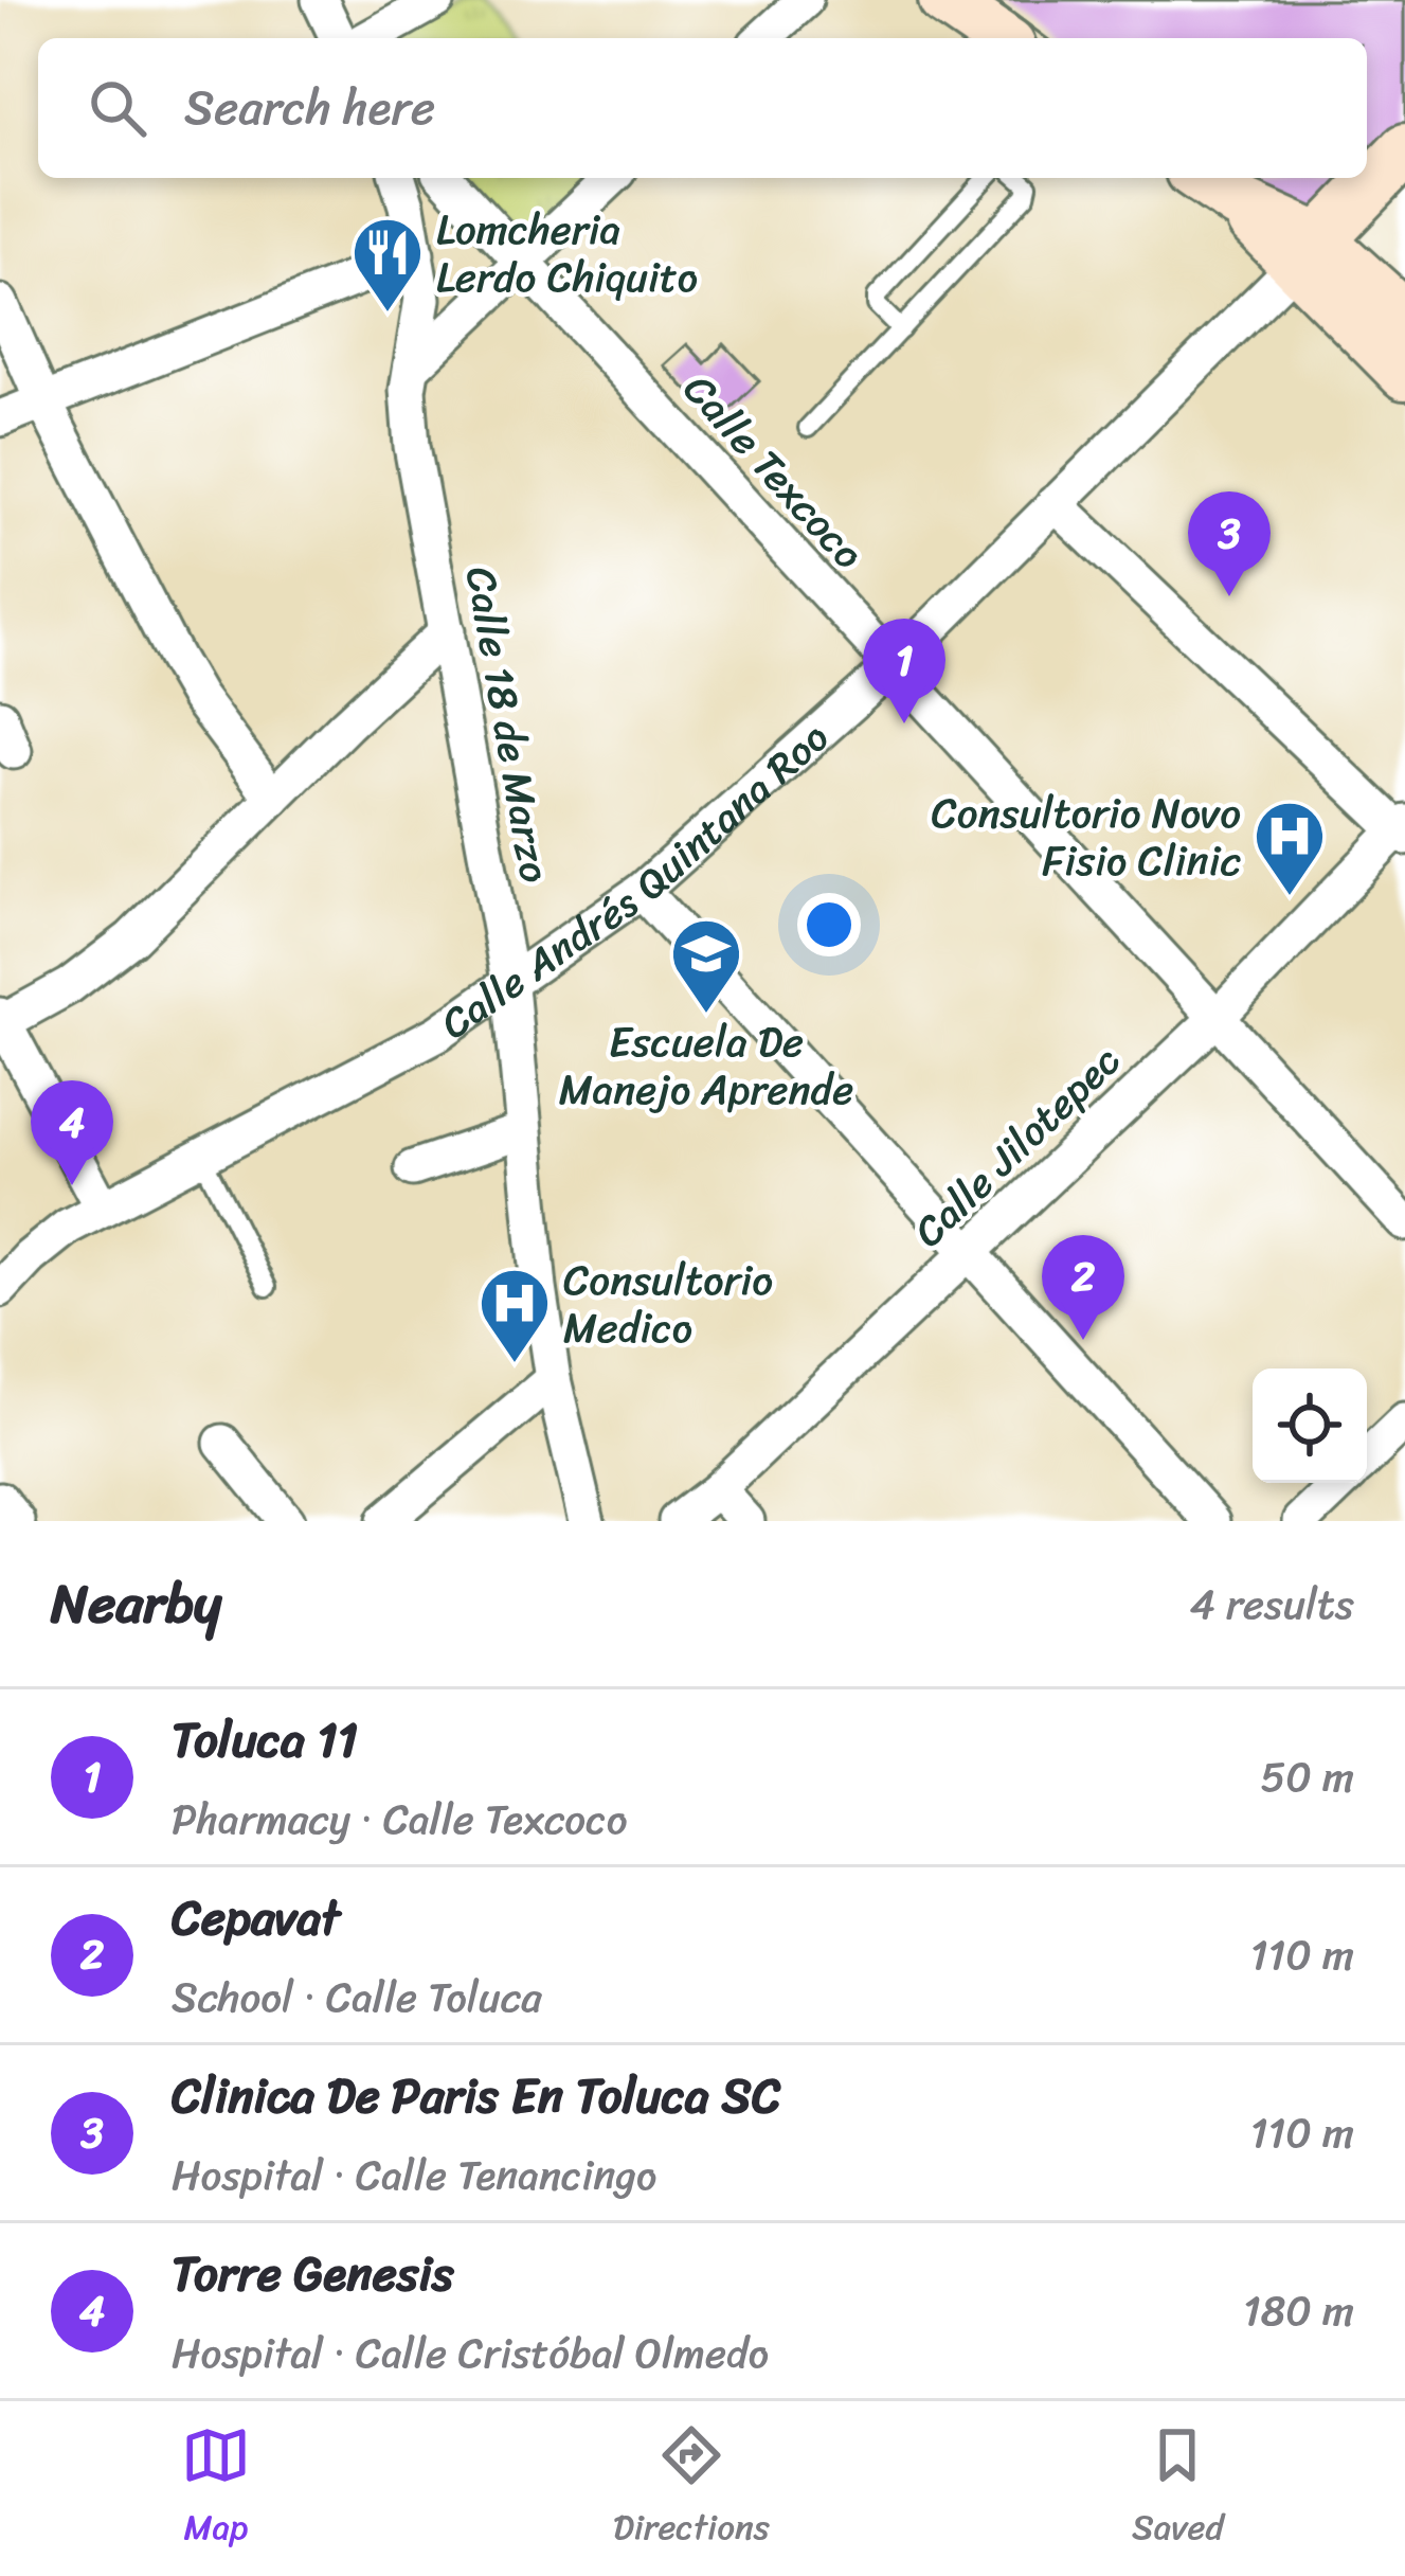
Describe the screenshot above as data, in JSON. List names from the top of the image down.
{
  "streets": {
    "main road": ["Calle Andrés Quintana Roo"],
    "street": ["Calle Texcoco", "Calle 18 de Marzo", "Calle Jilotepec"]
  },
  "crossings": [
    ["Calle Texcoco", "Calle Andrés Quintana Roo"],
    ["Calle Texcoco", "Calle Jilotepec"],
    ["Calle 18 de Marzo", "Calle Andrés Quintana Roo"]
  ],
  "places": {
    "restaurant": ["Lomcheria Lerdo Chiquito"],
    "hospital": ["Consultorio Novo Fisio Clinic", "Consultorio Medico"],
    "school or university": ["Escuela De Manejo Aprende"]
  },
  "page": {
    "search": "Search here",
    "pins": [
      "3",
      "1",
      "4",
      "2"
    ],
    "heading": ["Nearby", "4 results"],
    "list": [
      {
        "mark": "1",
        "name": "Toluca 11",
        "note": "Pharmacy · Calle Texcoco",
        "value": "50 m"
      },
      {
        "mark": "2",
        "name": "Cepavat",
        "note": "School · Calle Toluca",
        "value": "110 m"
      },
      {
        "mark": "3",
        "name": "Clinica De Paris En Toluca SC",
        "note": "Hospital · Calle Tenancingo",
        "value": "110 m"
      },
      {
        "mark": "4",
        "name": "Torre Genesis",
        "note": "Hospital · Calle Cristóbal Olmedo",
        "value": "180 m"
      }
    ],
    "nav": ["Map", "Directions", "Saved"]
  }
}
